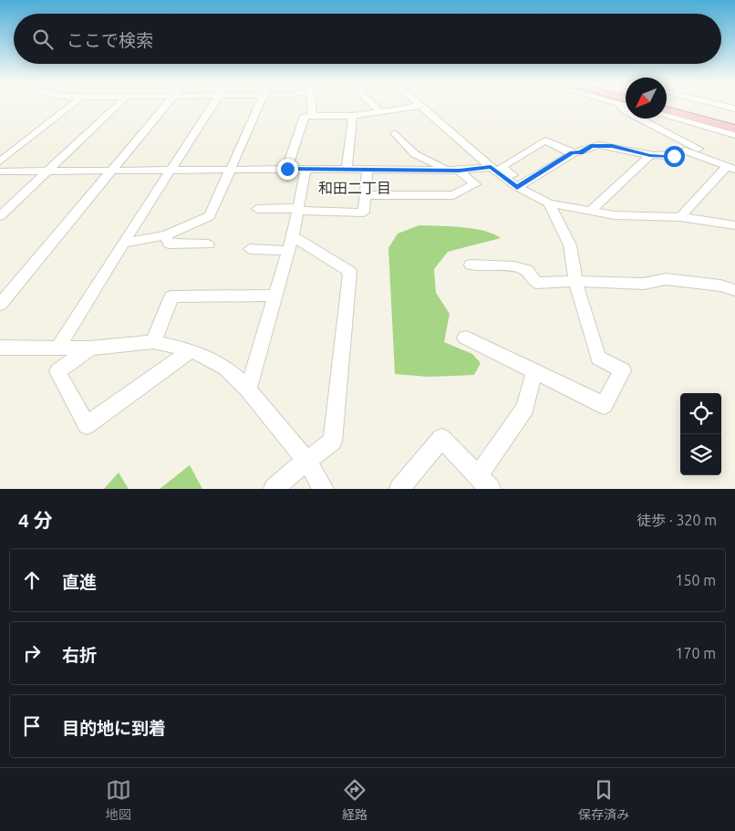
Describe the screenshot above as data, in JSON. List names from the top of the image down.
{
  "districts": ["和田二丁目"],
  "north": "bottom left",
  "page": {
    "search": "ここで検索",
    "heading": ["4 分", "徒歩 · 320 m"],
    "list": [
      ["直進", "150 m"],
      ["右折", "170 m"],
      "目的地に到着"
    ],
    "nav": ["地図", "経路", "保存済み"]
  }
}
